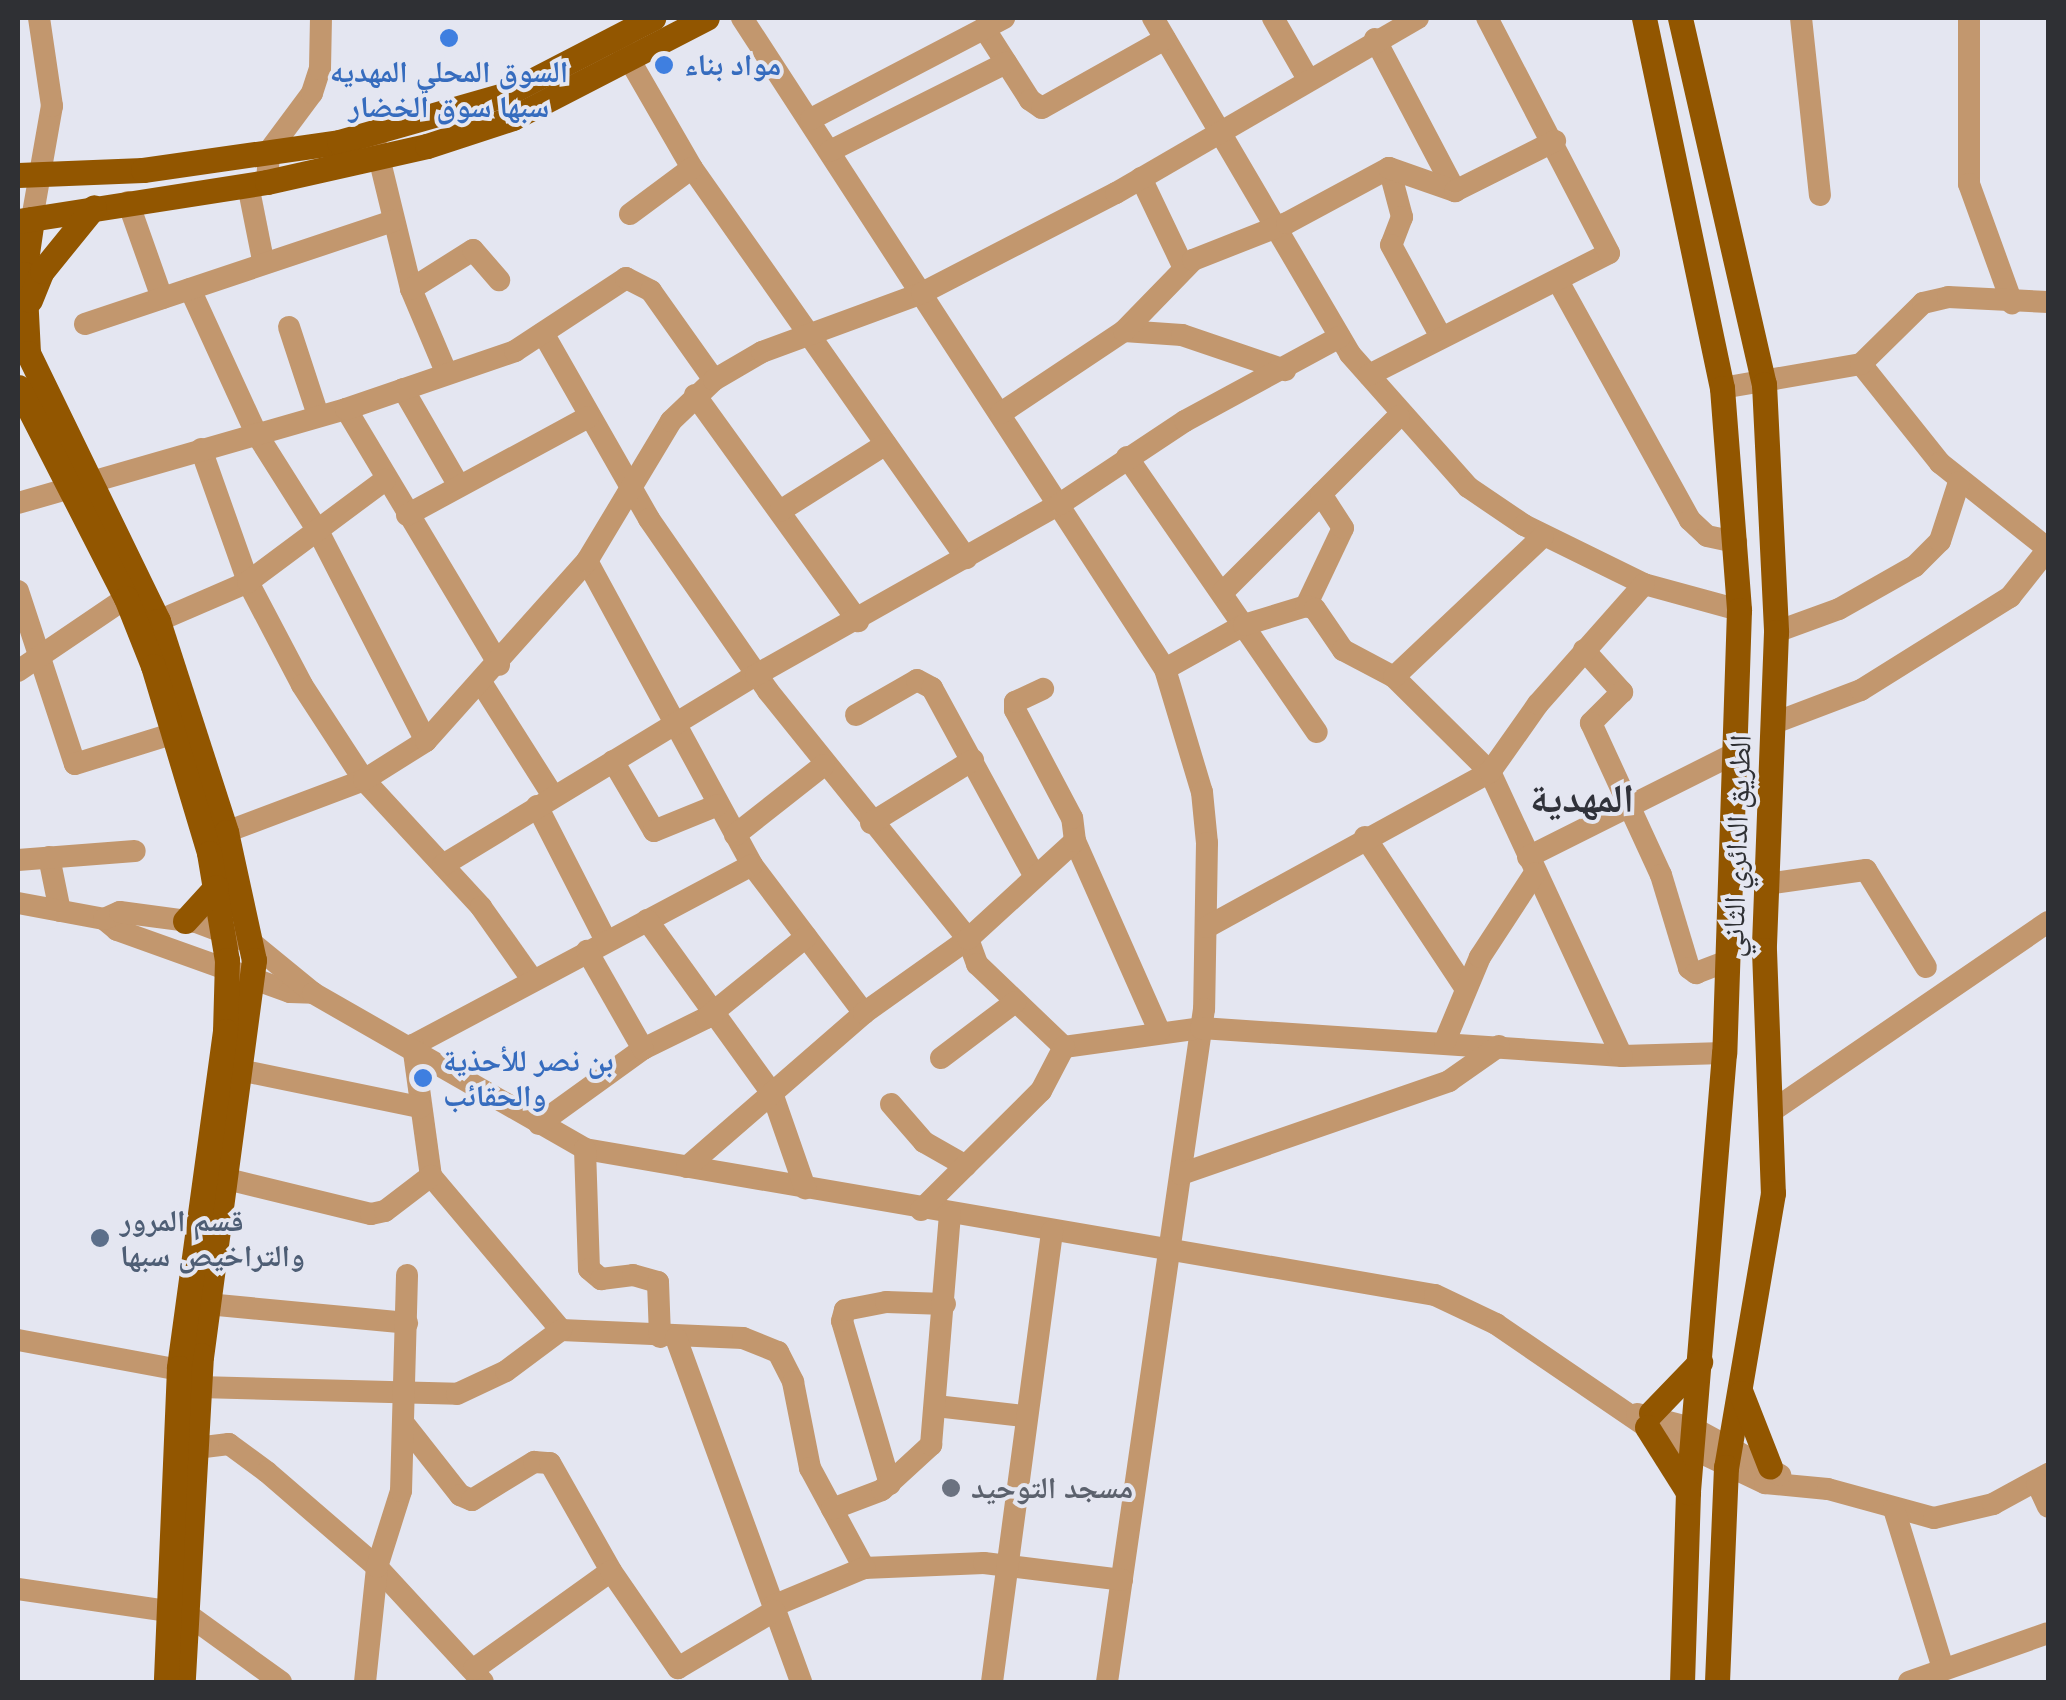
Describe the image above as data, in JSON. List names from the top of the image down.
{
  "streets": {
    "main road": ["الطريق الدائري الثاني"]
  },
  "districts": ["المهدية"],
  "places": [
    "السوق المحلي المهديه سبها سوق الخضار",
    "مواد بناء",
    "بن نصر للأحذية والحقائب",
    "قسم المرور والتراخيص سبها",
    "مسجد التوحيد"
  ]
}
